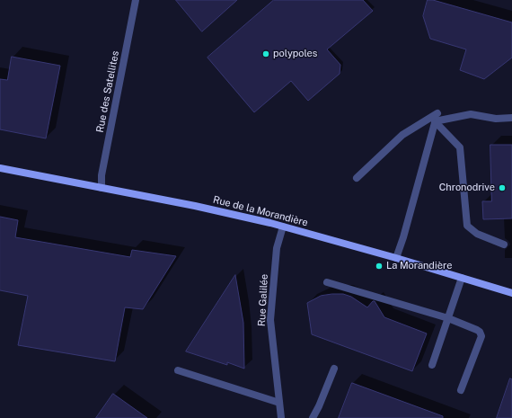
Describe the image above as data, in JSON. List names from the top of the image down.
{
  "streets": {
    "street": ["Rue des Satellites", "Rue de la Morandière", "Rue Galilée"]
  },
  "crossings": [
    ["Rue des Satellites", "Rue de la Morandière"],
    ["Rue de la Morandière", "Rue Galilée"]
  ],
  "places": ["polypoles", "Chronodrive", "La Morandière"]
}
